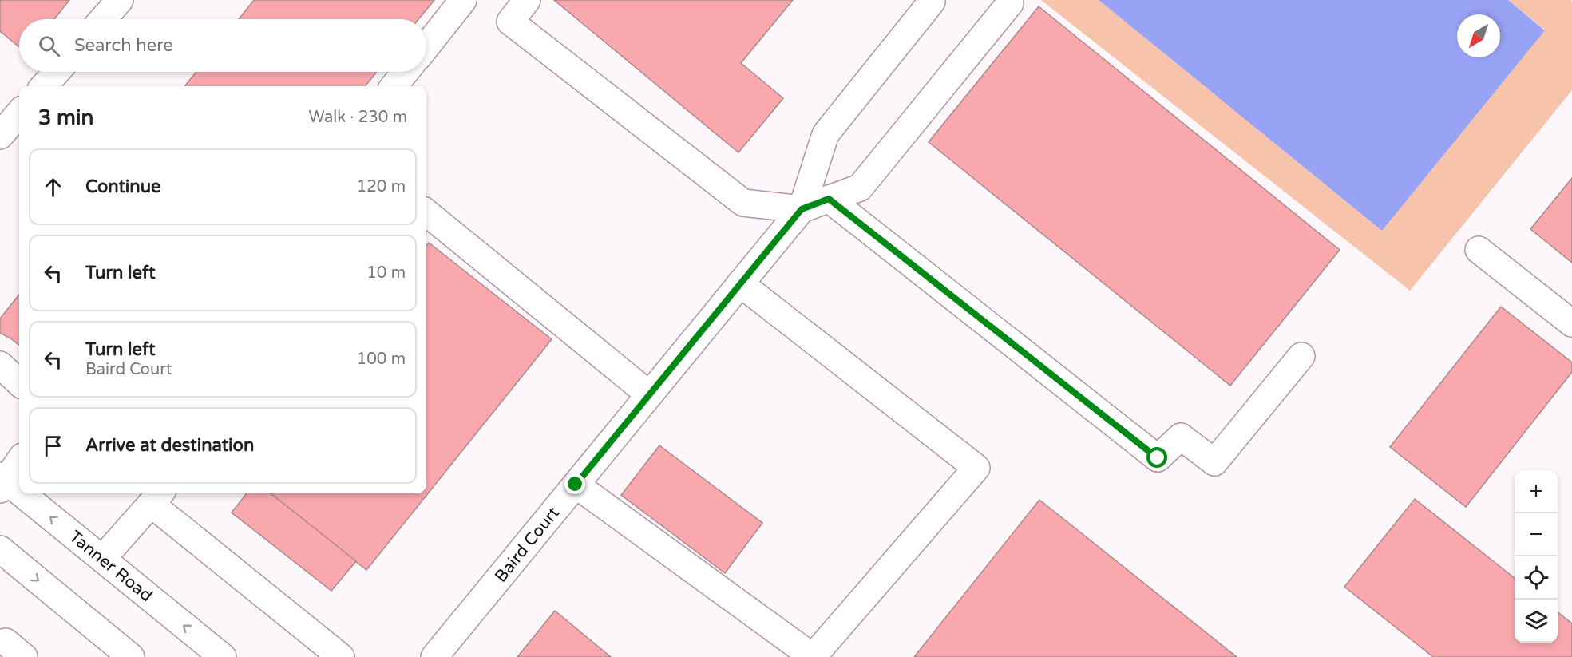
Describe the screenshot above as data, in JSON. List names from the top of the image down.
{
  "streets": {
    "street": ["Baird Court", "Tanner Road"]
  },
  "north": "bottom left",
  "page": {
    "search": "Search here",
    "heading": ["3 min", "Walk · 230 m"],
    "list": [
      ["Continue", "120 m"],
      ["Turn left", "10 m"],
      ["Turn left", "Baird Court", "100 m"],
      "Arrive at destination"
    ],
    "map_buttons": ["+", "−"]
  }
}
